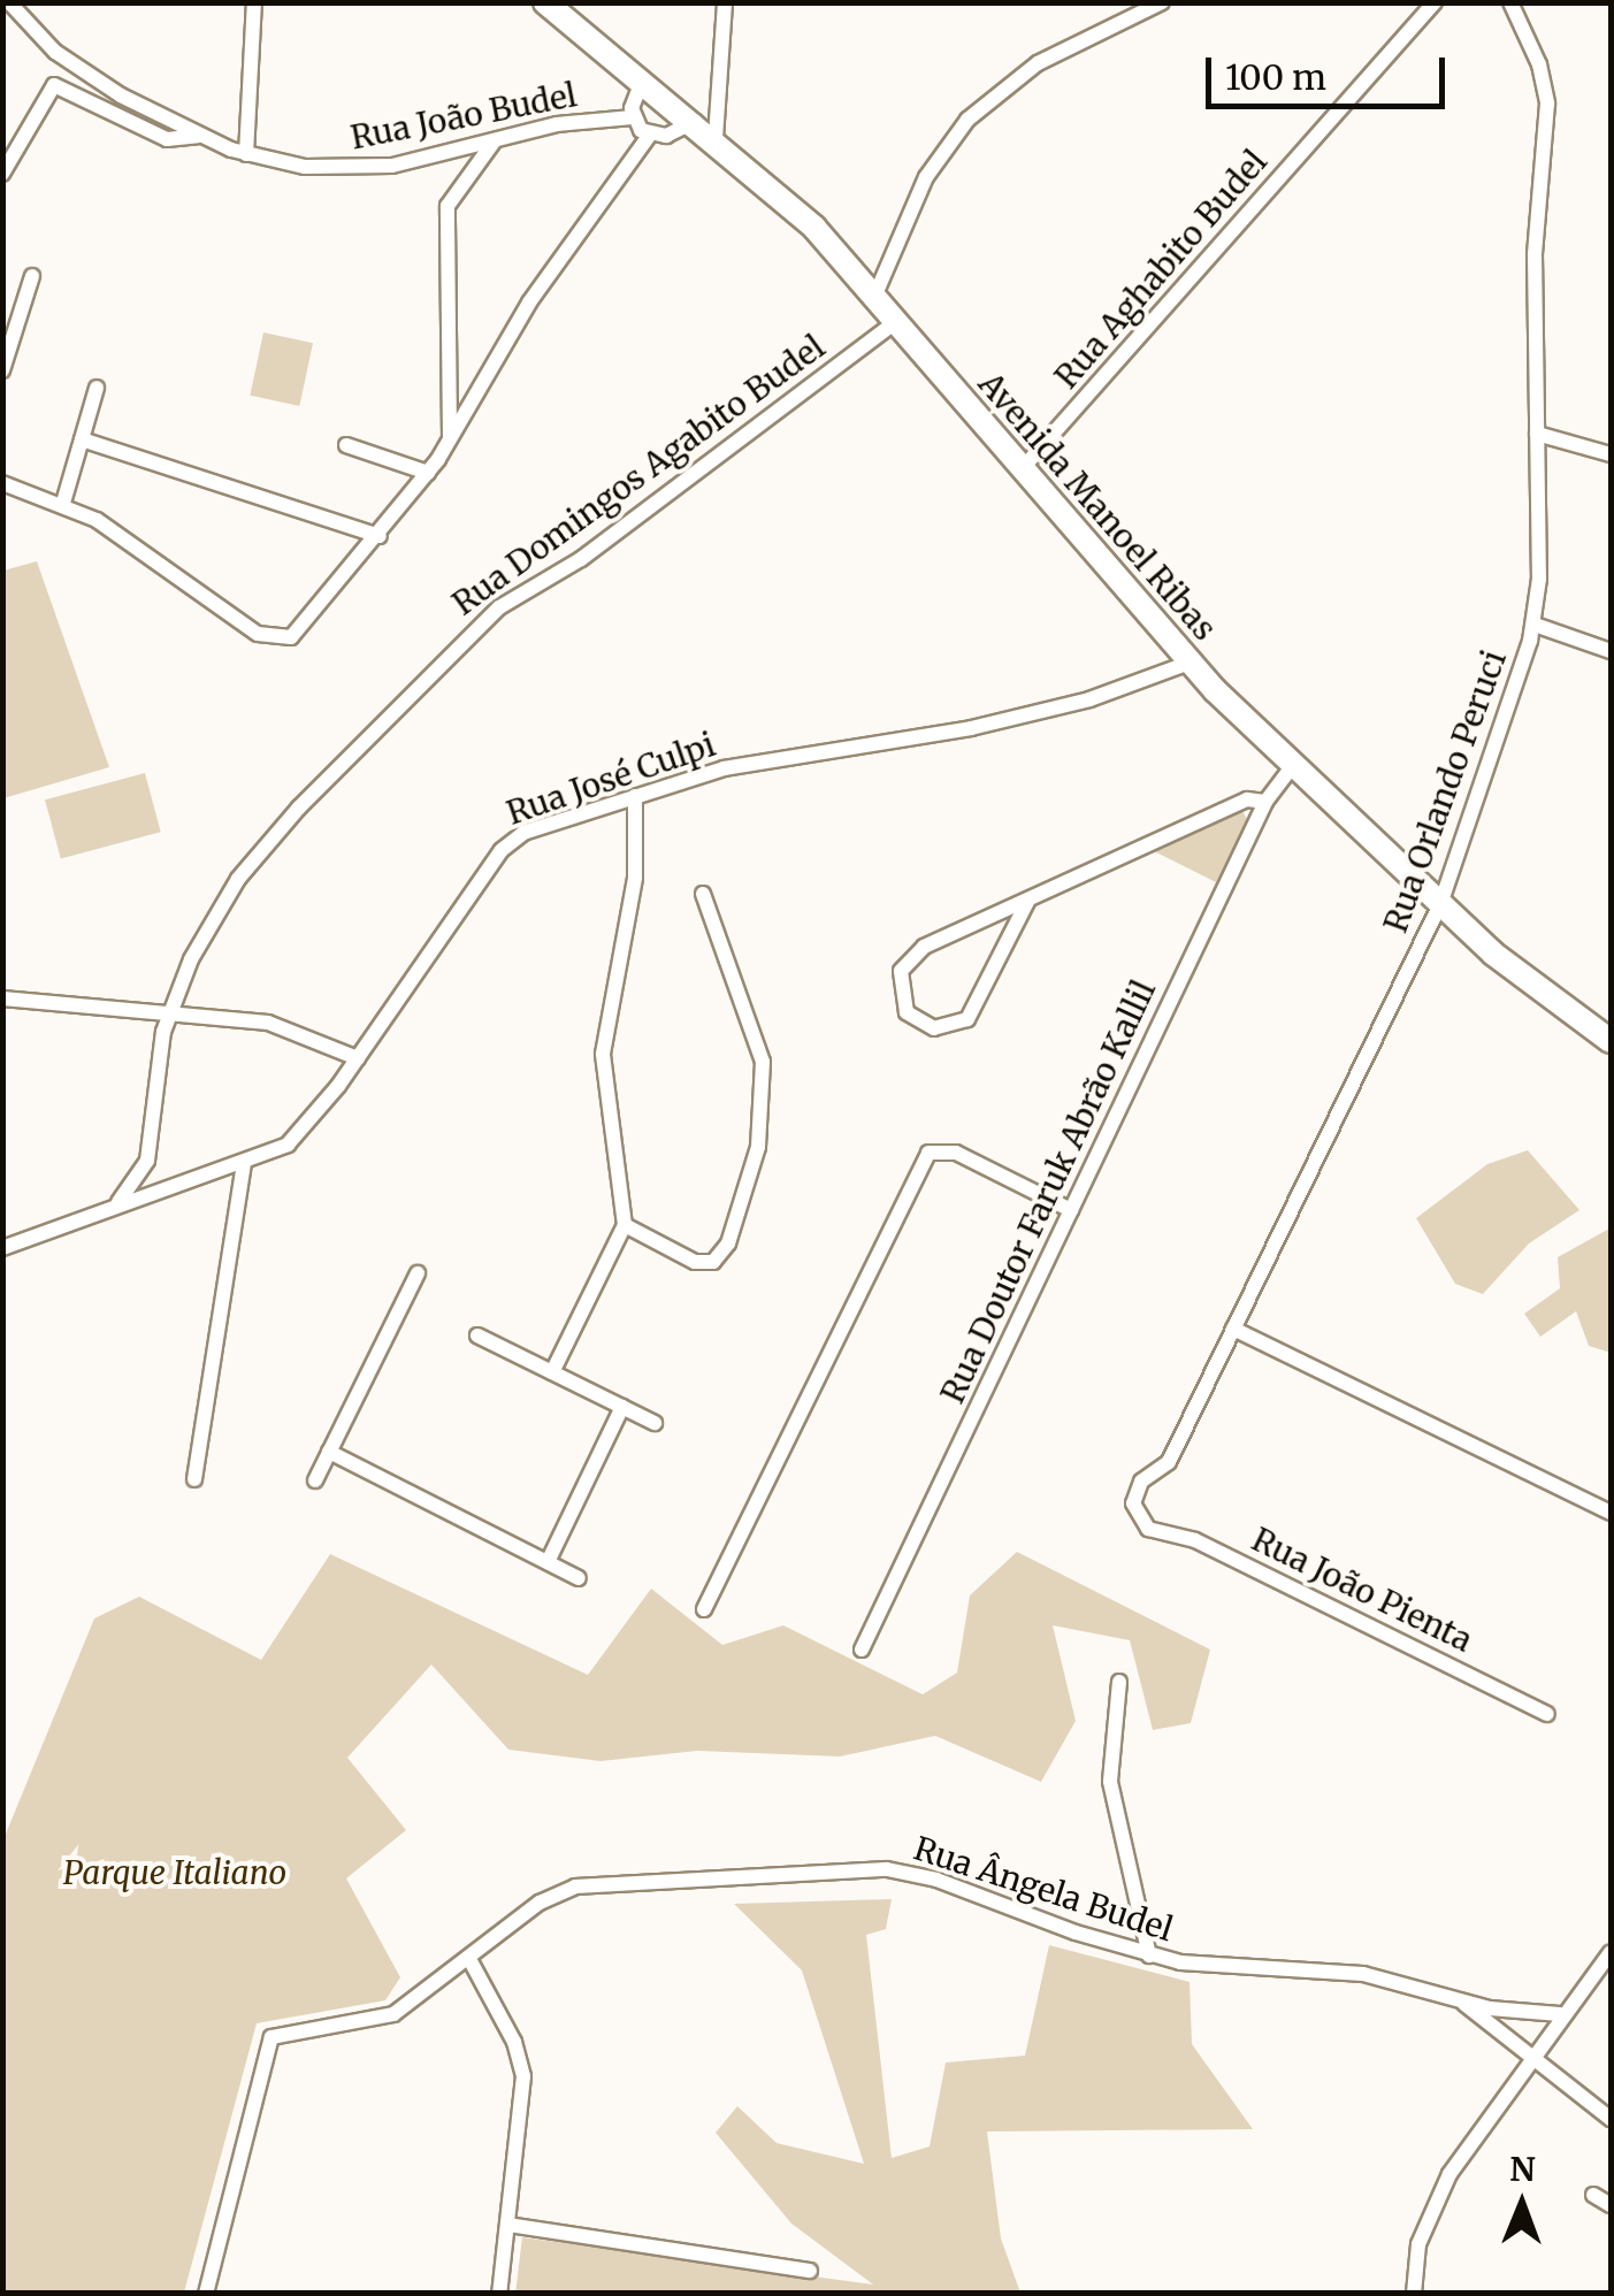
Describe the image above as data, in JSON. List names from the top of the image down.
{
  "streets": {
    "main road": ["Avenida Manoel Ribas"],
    "street": [
      "Rua João Budel",
      "Rua Aghabito Budel",
      "Rua Domingos Agabito Budel",
      "Rua José Culpi",
      "Rua Orlando Peruci",
      "Rua Doutor Faruk Abrão Kallil",
      "Rua João Pienta",
      "Rua Ângela Budel"
    ]
  },
  "crossings": [
    ["Rua Aghabito Budel", "Avenida Manoel Ribas"],
    ["Rua Domingos Agabito Budel", "Avenida Manoel Ribas"],
    ["Rua Domingos Agabito Budel", "Rua José Culpi"],
    ["Avenida Manoel Ribas", "Rua José Culpi"],
    ["Avenida Manoel Ribas", "Rua Orlando Peruci"],
    ["Avenida Manoel Ribas", "Rua Doutor Faruk Abrão Kallil"],
    ["Rua Orlando Peruci", "Rua João Pienta"]
  ],
  "parks": ["Parque Italiano"],
  "scale_bar": "100 m",
  "north": "top"
}
